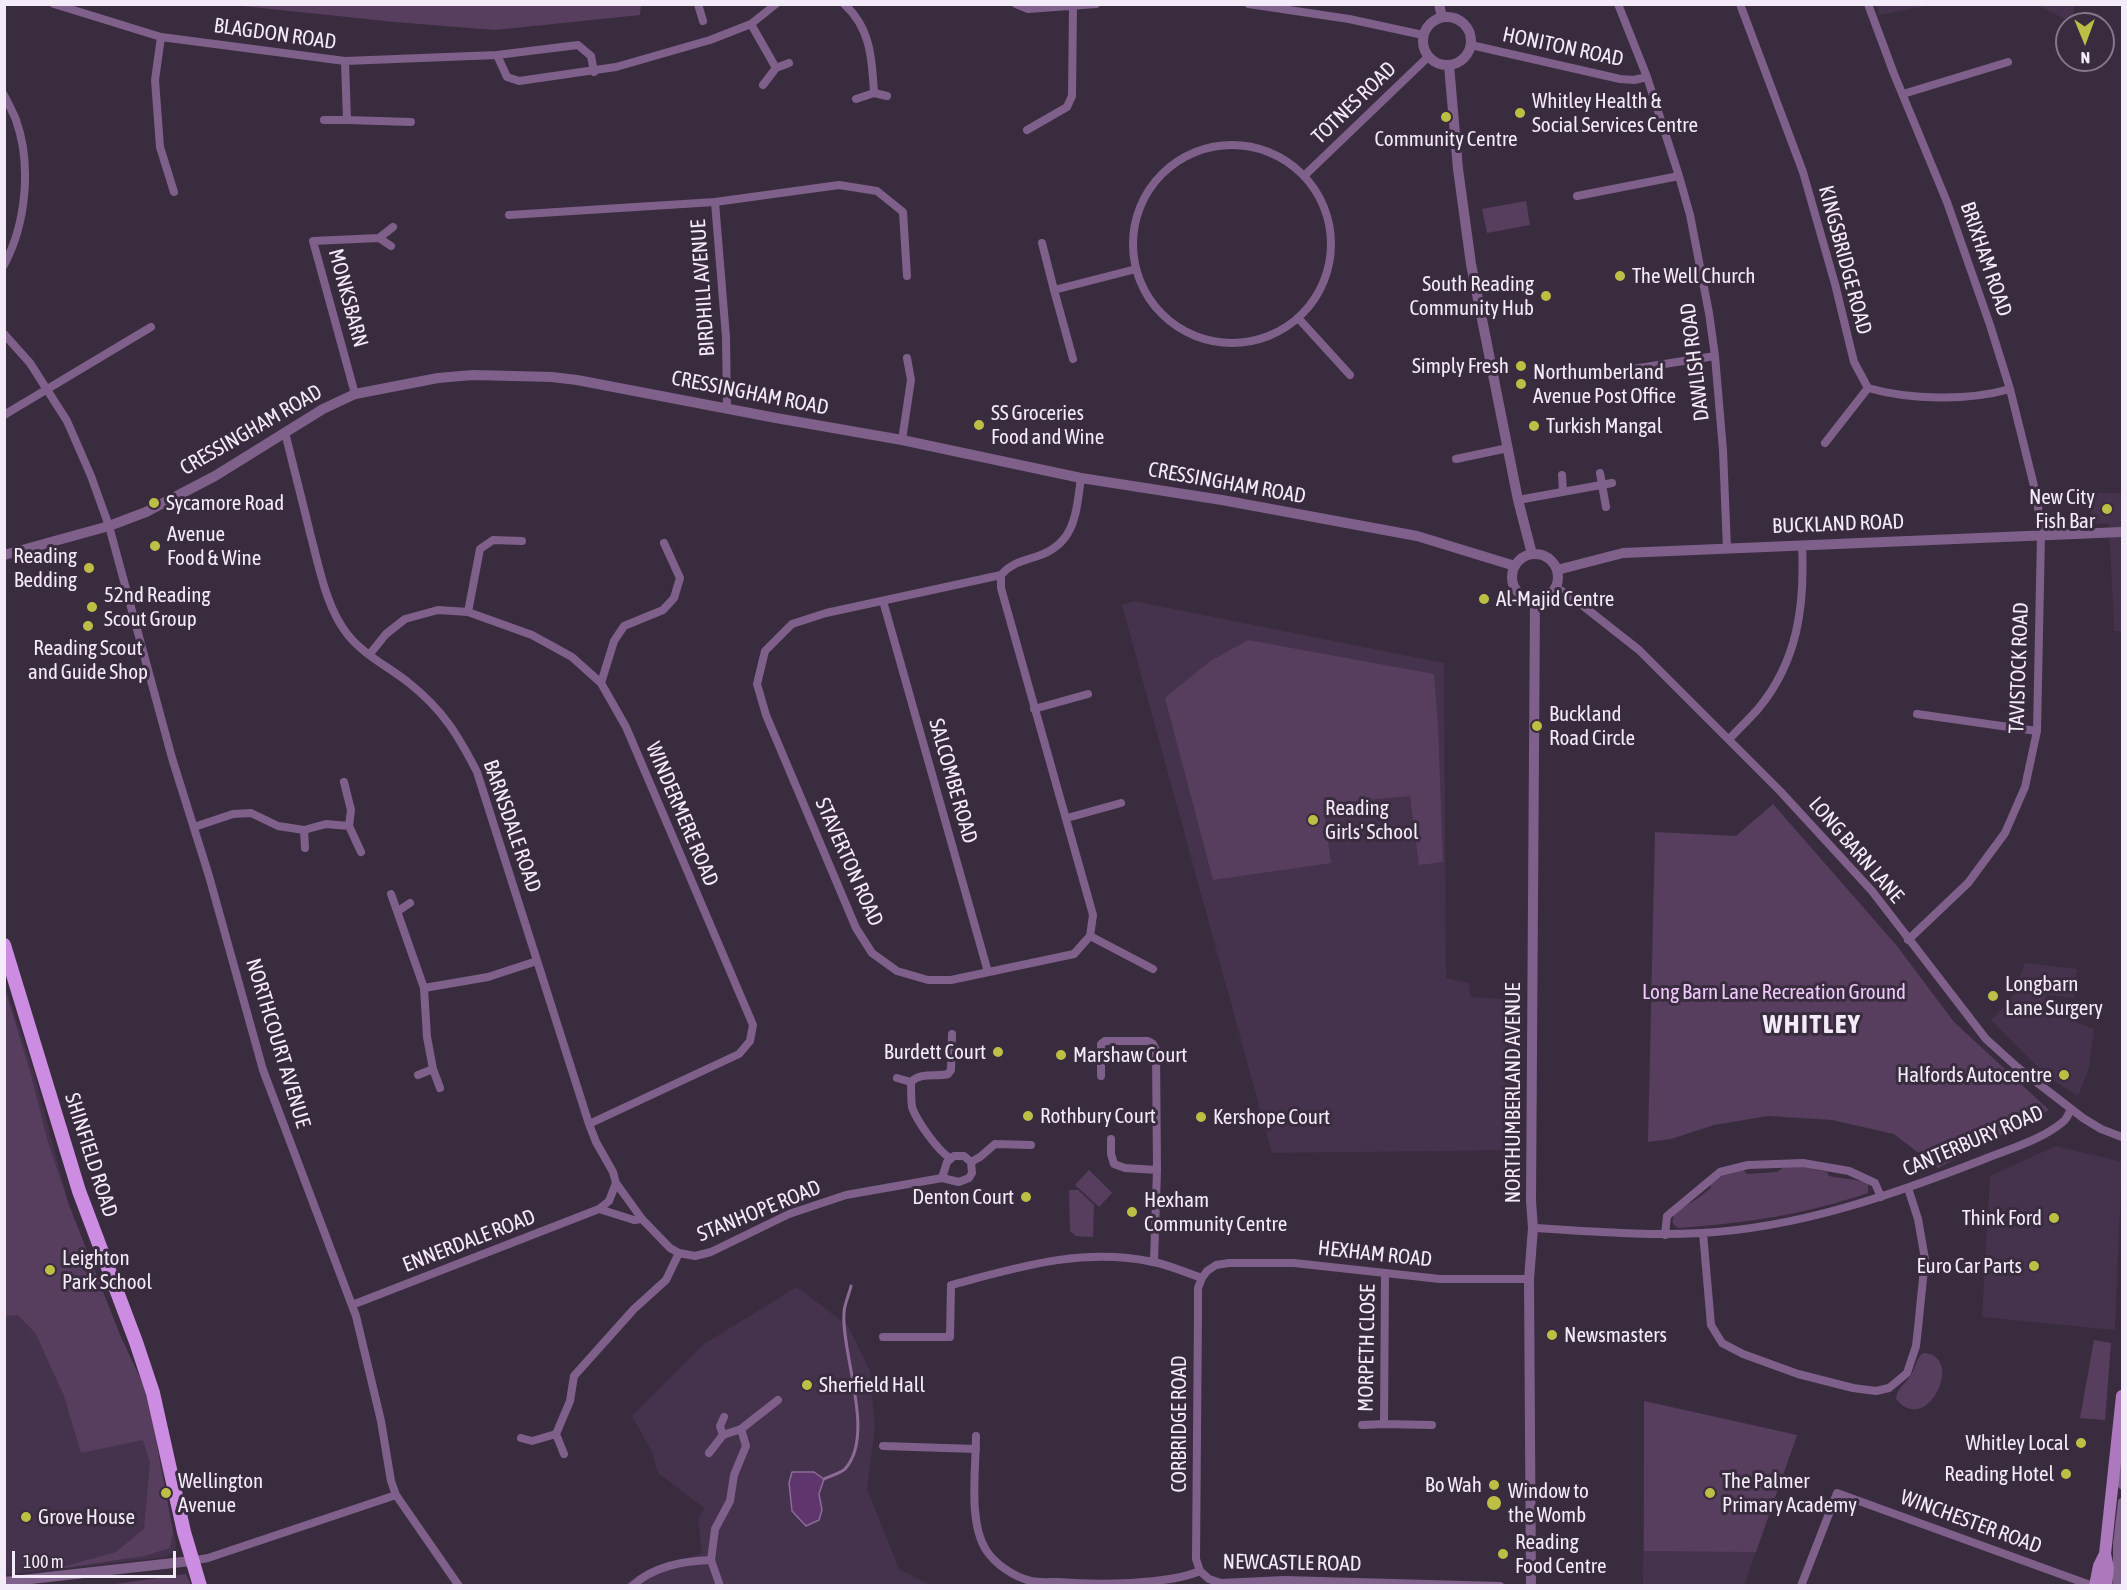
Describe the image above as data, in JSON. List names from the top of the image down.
{
  "streets": {
    "main road": ["SHINFIELD ROAD"],
    "street": [
      "BLAGDON ROAD",
      "HONITON ROAD",
      "TOTNES ROAD",
      "BRIXHAM ROAD",
      "KINGSBRIDGE ROAD",
      "BIRDHILL AVENUE",
      "MONKSBARN",
      "DAWLISH ROAD",
      "CRESSINGHAM ROAD",
      "BUCKLAND ROAD",
      "TAVISTOCK ROAD",
      "SALCOMBE ROAD",
      "WINDERMERE ROAD",
      "BARNSDALE ROAD",
      "LONG BARN LANE",
      "STAVERTON ROAD",
      "NORTHCOURT AVENUE",
      "NORTHUMBERLAND AVENUE",
      "CANTERBURY ROAD",
      "STANHOPE ROAD",
      "ENNERDALE ROAD",
      "HEXHAM ROAD",
      "MORPETH CLOSE",
      "CORBRIDGE ROAD",
      "WINCHESTER ROAD",
      "NEWCASTLE ROAD"
    ]
  },
  "crossings": [
    ["HONITON ROAD", "TOTNES ROAD"],
    ["HONITON ROAD", "DAWLISH ROAD"],
    ["BRIXHAM ROAD", "BUCKLAND ROAD"],
    ["BRIXHAM ROAD", "TAVISTOCK ROAD"],
    ["BIRDHILL AVENUE", "CRESSINGHAM ROAD"],
    ["MONKSBARN", "CRESSINGHAM ROAD"],
    ["DAWLISH ROAD", "BUCKLAND ROAD"],
    ["CRESSINGHAM ROAD", "BUCKLAND ROAD"],
    ["CRESSINGHAM ROAD", "BARNSDALE ROAD"],
    ["CRESSINGHAM ROAD", "LONG BARN LANE"],
    ["CRESSINGHAM ROAD", "STAVERTON ROAD"],
    ["CRESSINGHAM ROAD", "NORTHCOURT AVENUE"],
    ["CRESSINGHAM ROAD", "NORTHUMBERLAND AVENUE"],
    ["BUCKLAND ROAD", "TAVISTOCK ROAD"],
    ["BUCKLAND ROAD", "LONG BARN LANE"],
    ["BUCKLAND ROAD", "NORTHUMBERLAND AVENUE"],
    ["TAVISTOCK ROAD", "LONG BARN LANE"],
    ["SALCOMBE ROAD", "STAVERTON ROAD"],
    ["WINDERMERE ROAD", "BARNSDALE ROAD"],
    ["BARNSDALE ROAD", "STANHOPE ROAD"],
    ["LONG BARN LANE", "NORTHUMBERLAND AVENUE"],
    ["LONG BARN LANE", "CANTERBURY ROAD"],
    ["NORTHCOURT AVENUE", "ENNERDALE ROAD"],
    ["NORTHUMBERLAND AVENUE", "CANTERBURY ROAD"],
    ["NORTHUMBERLAND AVENUE", "HEXHAM ROAD"],
    ["HEXHAM ROAD", "MORPETH CLOSE"],
    ["HEXHAM ROAD", "CORBRIDGE ROAD"],
    ["CORBRIDGE ROAD", "NEWCASTLE ROAD"]
  ],
  "districts": ["WHITLEY"],
  "parks": ["Long Barn Lane Recreation Ground"],
  "places": [
    "Whitley Health & Social Services Centre",
    "Community Centre",
    "The Well Church",
    "South Reading Community Hub",
    "Simply Fresh",
    "Northumberland Avenue Post Office",
    "SS Groceries Food and Wine",
    "Turkish Mangal",
    "Sycamore Road",
    "New City Fish Bar",
    "Avenue Food & Wine",
    "Reading Bedding",
    "Al-Majid Centre",
    "52nd Reading Scout Group",
    "Reading Scout and Guide Shop",
    "Buckland Road Circle",
    "Reading Girls' School",
    "Longbarn Lane Surgery",
    "Burdett Court",
    "Marshaw Court",
    "Halfords Autocentre",
    "Rothbury Court",
    "Kershope Court",
    "Denton Court",
    "Hexham Community Centre",
    "Think Ford",
    "Euro Car Parts",
    "Leighton Park School",
    "Newsmasters",
    "Sherfield Hall",
    "Whitley Local",
    "Reading Hotel",
    "Bo Wah",
    "Wellington Avenue",
    "The Palmer Primary Academy",
    "Window to the Womb",
    "Grove House",
    "Reading Food Centre"
  ],
  "scale_bar": "100 m",
  "north": "bottom"
}
